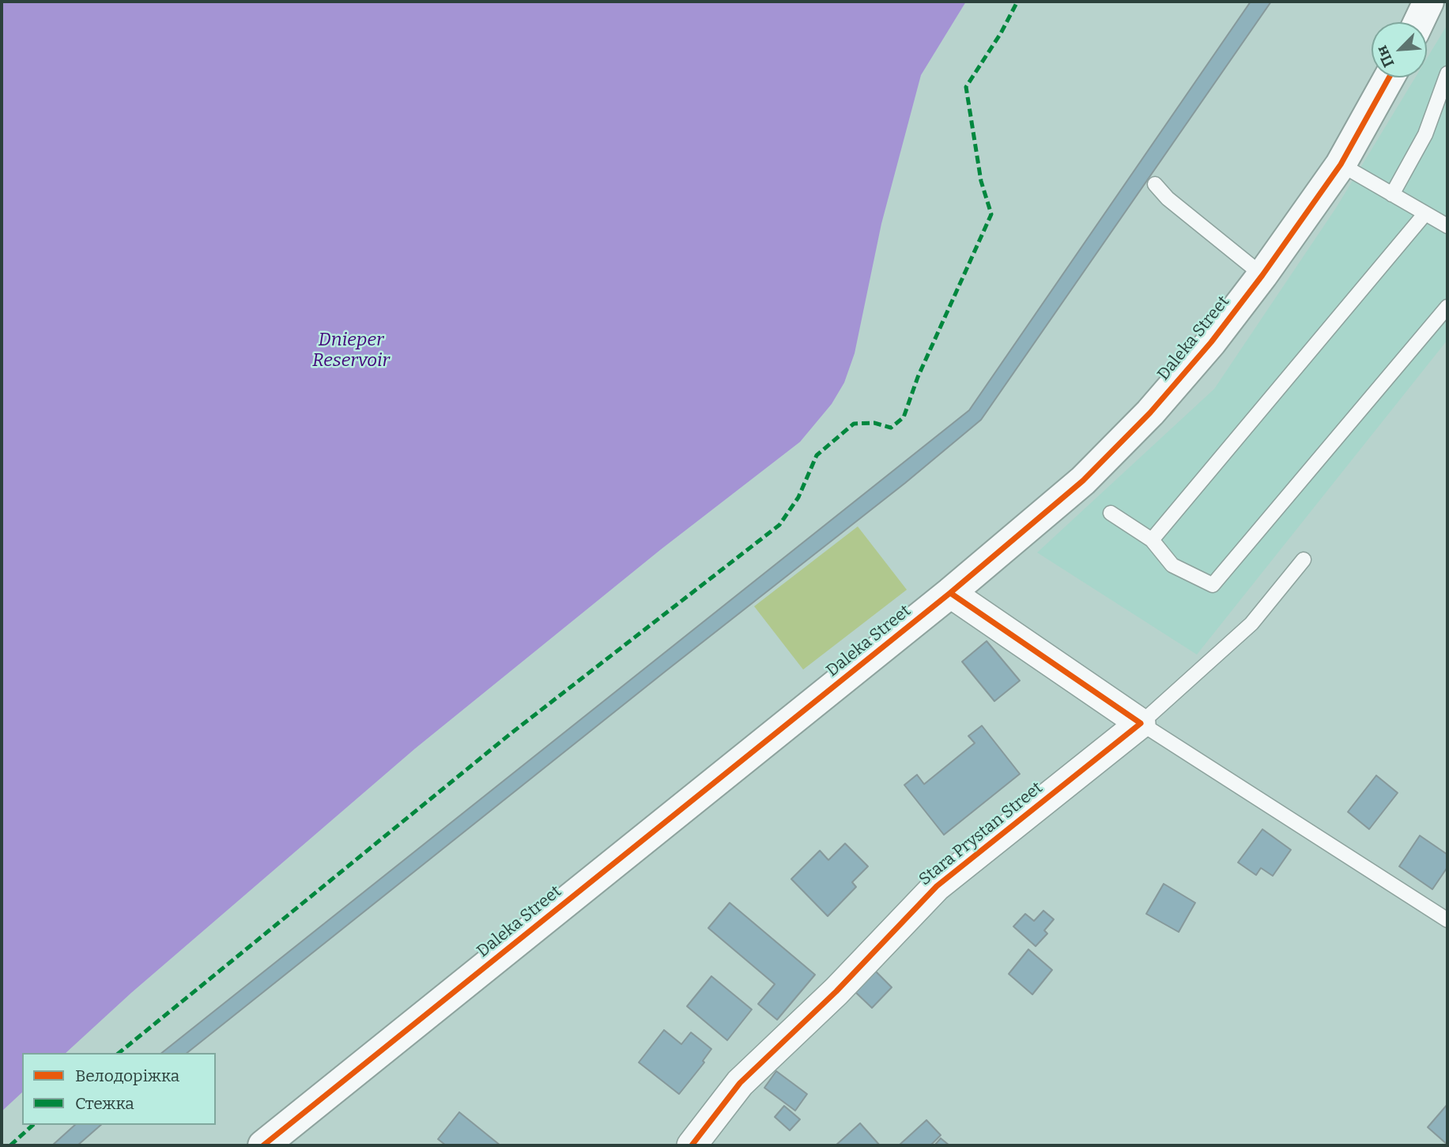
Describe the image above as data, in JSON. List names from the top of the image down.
{
  "streets": {
    "street": ["Daleka Street", "Stara Prystan Street"]
  },
  "water": ["Dnieper Reservoir"],
  "legend": ["Велодоріжка", "Стежка"],
  "north": "bottom left"
}
